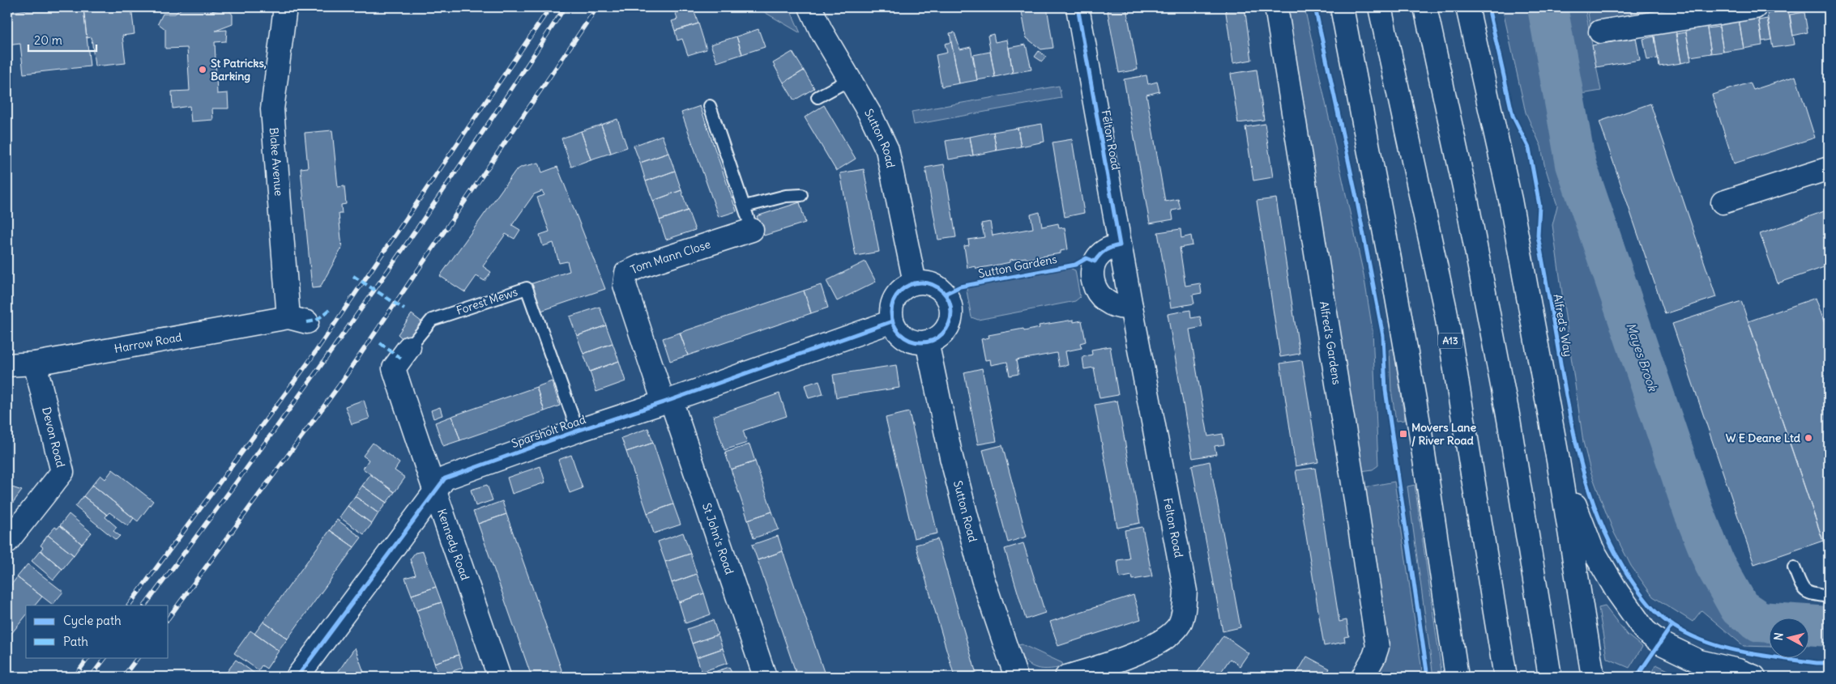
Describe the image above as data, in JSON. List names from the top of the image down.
{
  "streets": {
    "main road": [
      "Sutton Road",
      "Felton Road",
      "Blake Avenue",
      "Tom Mann Close",
      "A13",
      "Harrow Road",
      "Alfred's Gardens",
      "Sparsholt Road",
      "Devon Road",
      "St John's Road",
      "Kennedy Road"
    ],
    "lane": ["Forest Mews"],
    "cycle path": ["Sutton Gardens", "Alfred's Way"]
  },
  "crossings": [
    ["Sutton Road", "Sparsholt Road"],
    ["Blake Avenue", "Harrow Road"],
    ["Tom Mann Close", "Sparsholt Road"],
    ["Tom Mann Close", "St John's Road"],
    ["Forest Mews", "Sparsholt Road"],
    ["Forest Mews", "Kennedy Road"],
    ["Harrow Road", "Devon Road"],
    ["Sparsholt Road", "St John's Road"],
    ["Sparsholt Road", "Kennedy Road"]
  ],
  "water": ["Mayes Brook"],
  "places": {
    "other": ["St Patricks, Barking", "W E Deane Ltd"],
    "transit": ["Movers Lane / River Road"]
  },
  "legend": ["Cycle path", "Path"],
  "scale_bar": "20 m",
  "north": "left"
}
